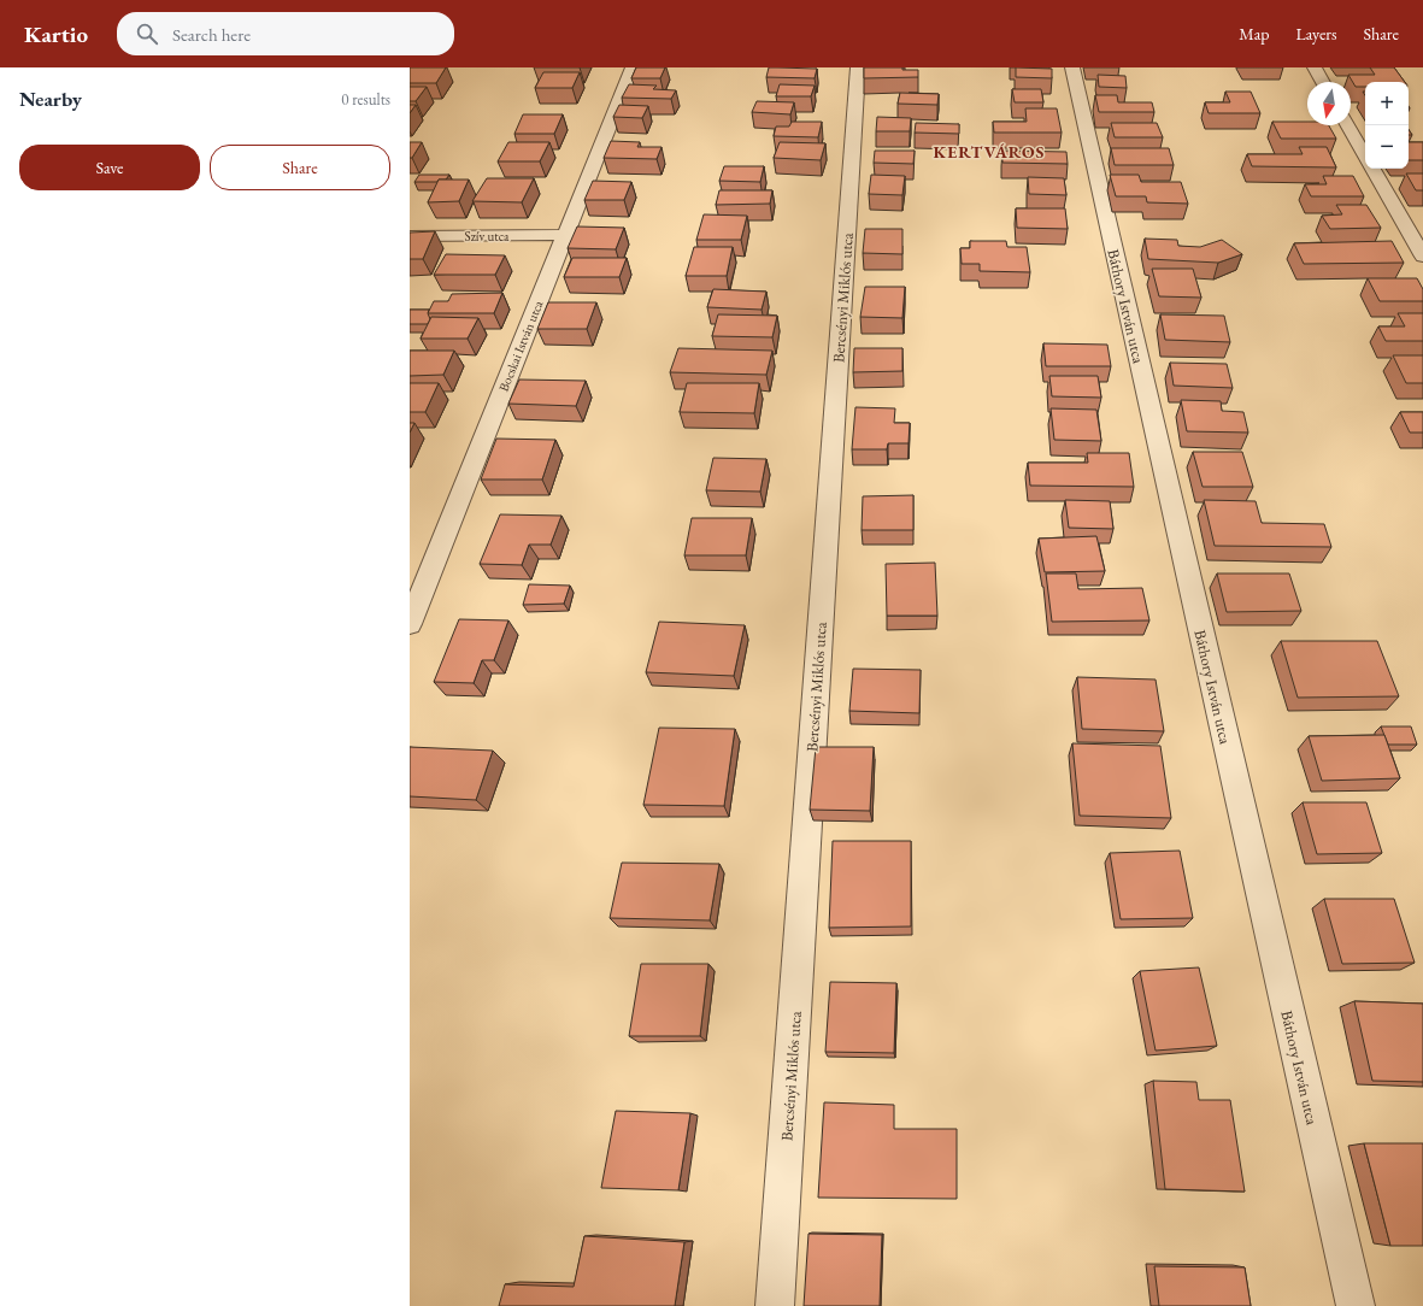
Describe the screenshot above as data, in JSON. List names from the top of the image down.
{
  "streets": {
    "street": [
      "Szív utca",
      "Bercsényi Miklós utca",
      "Báthory István utca",
      "Bocskai István utca"
    ]
  },
  "crossings": [
    ["Szív utca", "Bocskai István utca"]
  ],
  "districts": ["KERTVÁROS"],
  "north": "bottom",
  "page": {
    "header": "Kartio",
    "search": "Search here",
    "nav": ["Map", "Layers", "Share"],
    "heading": ["Nearby", "0 results"],
    "map_buttons": ["+", "−"],
    "buttons": ["Save", "Share"]
  }
}
